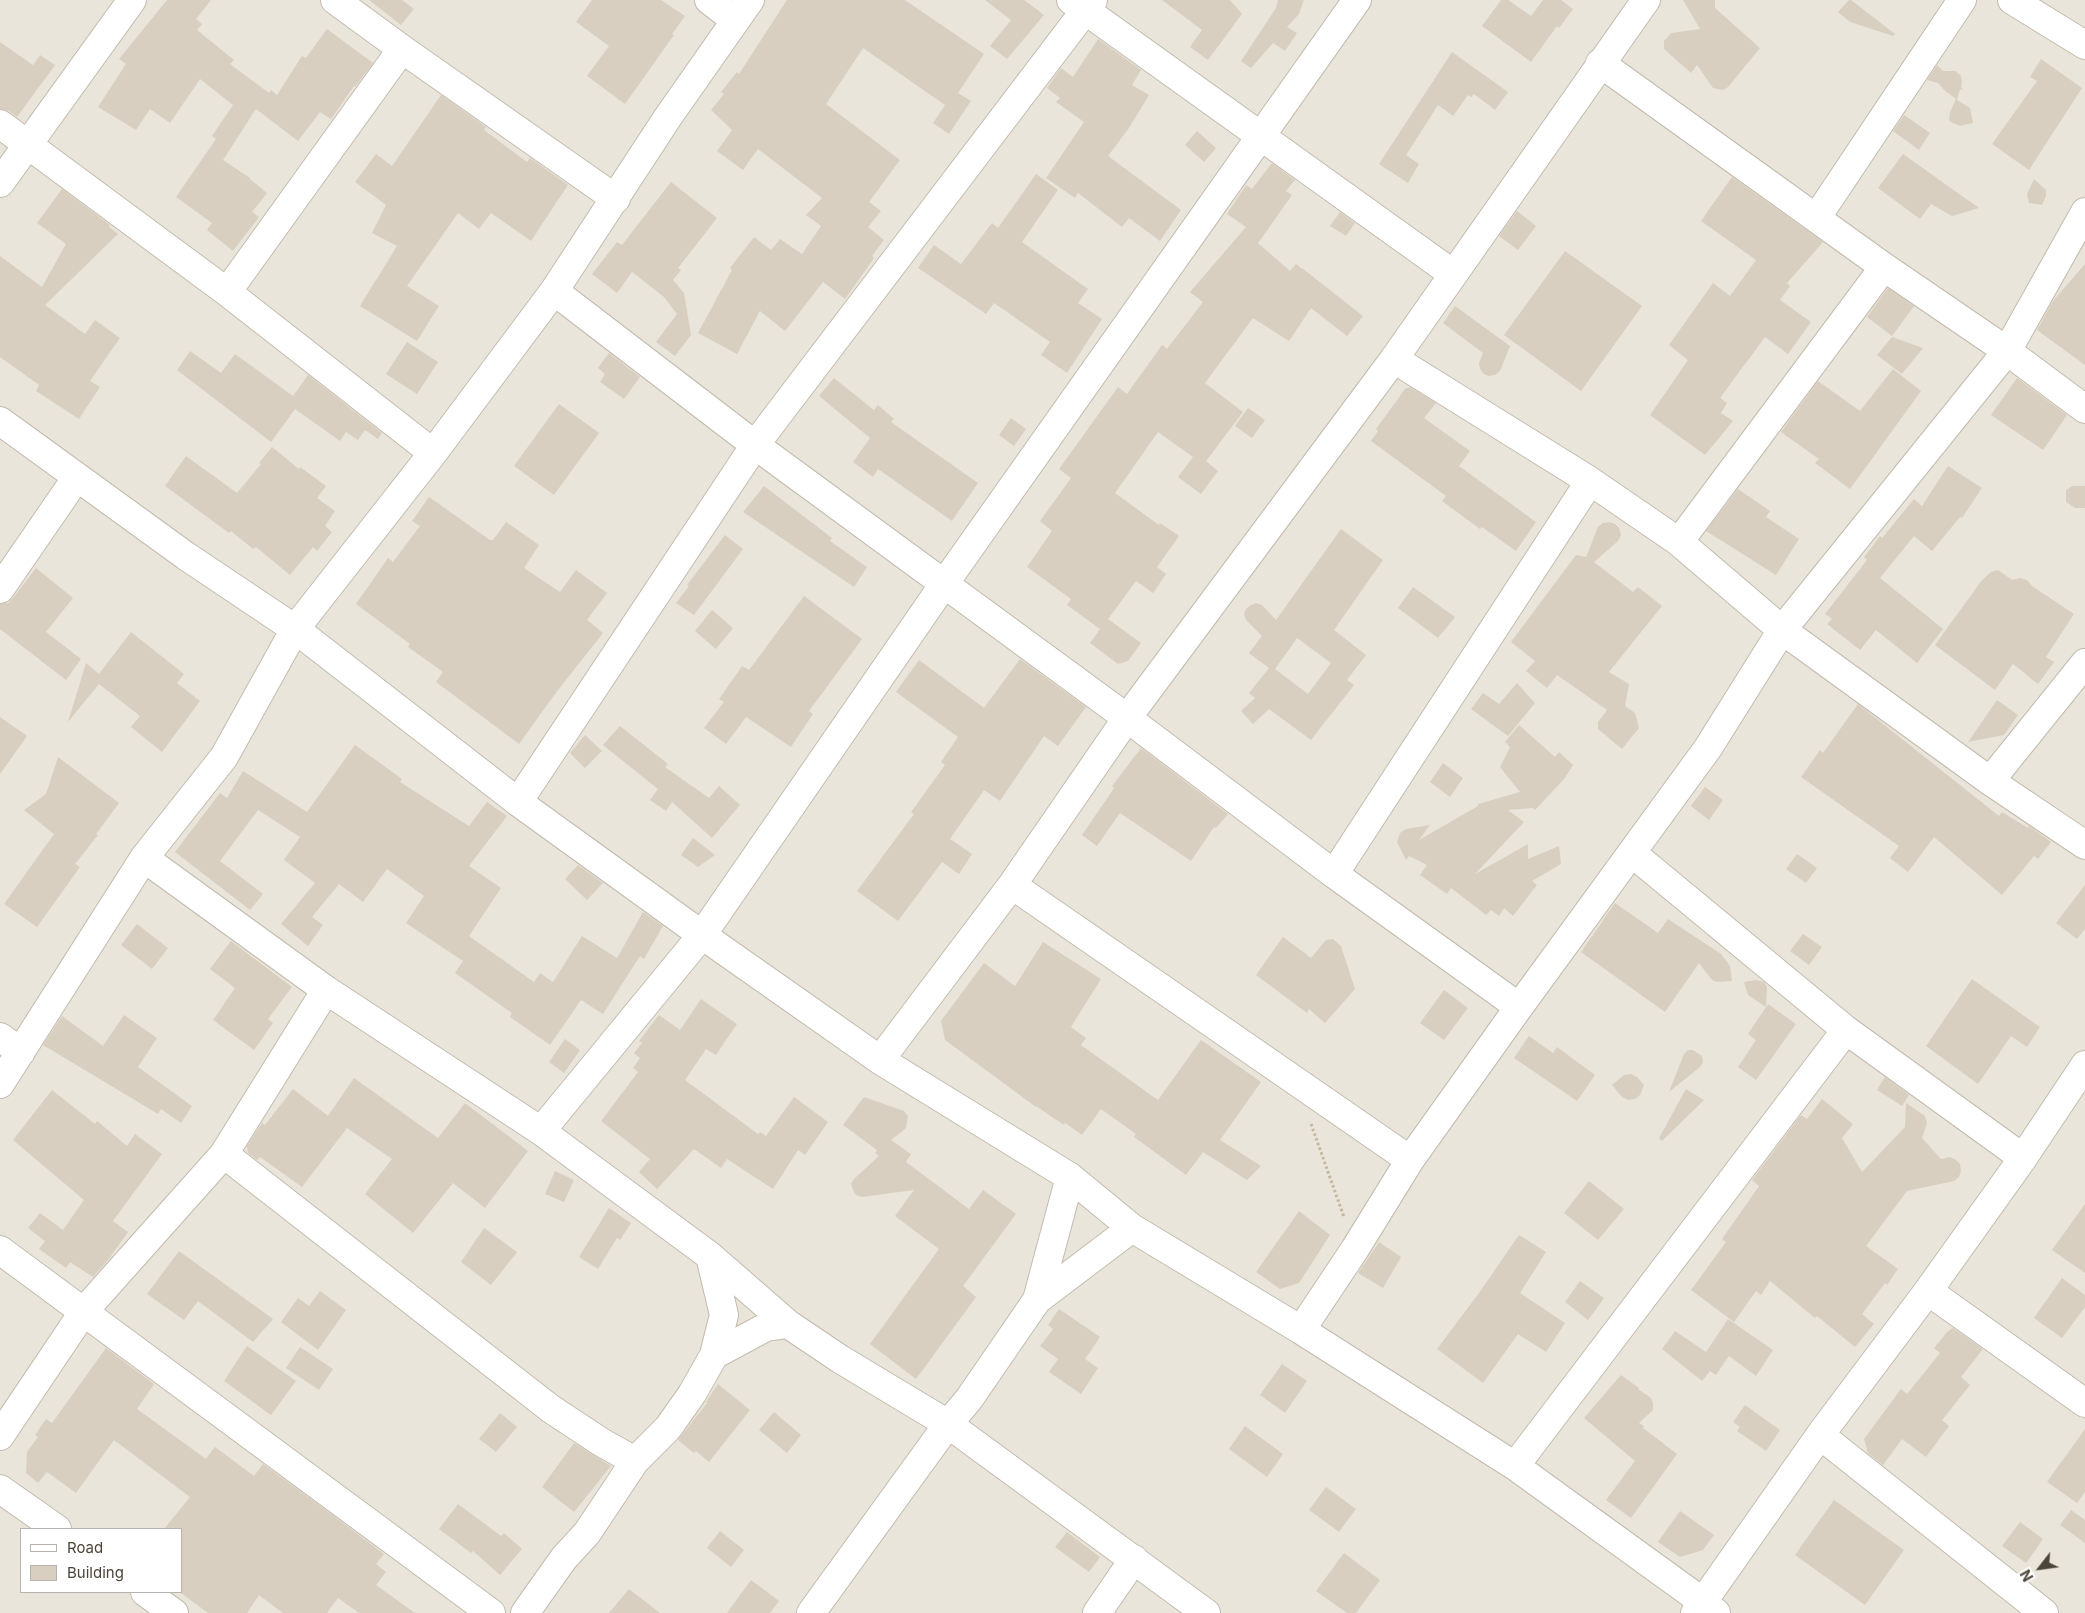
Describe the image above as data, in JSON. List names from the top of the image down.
{
  "legend": ["Road", "Building"],
  "north": "bottom left"
}
